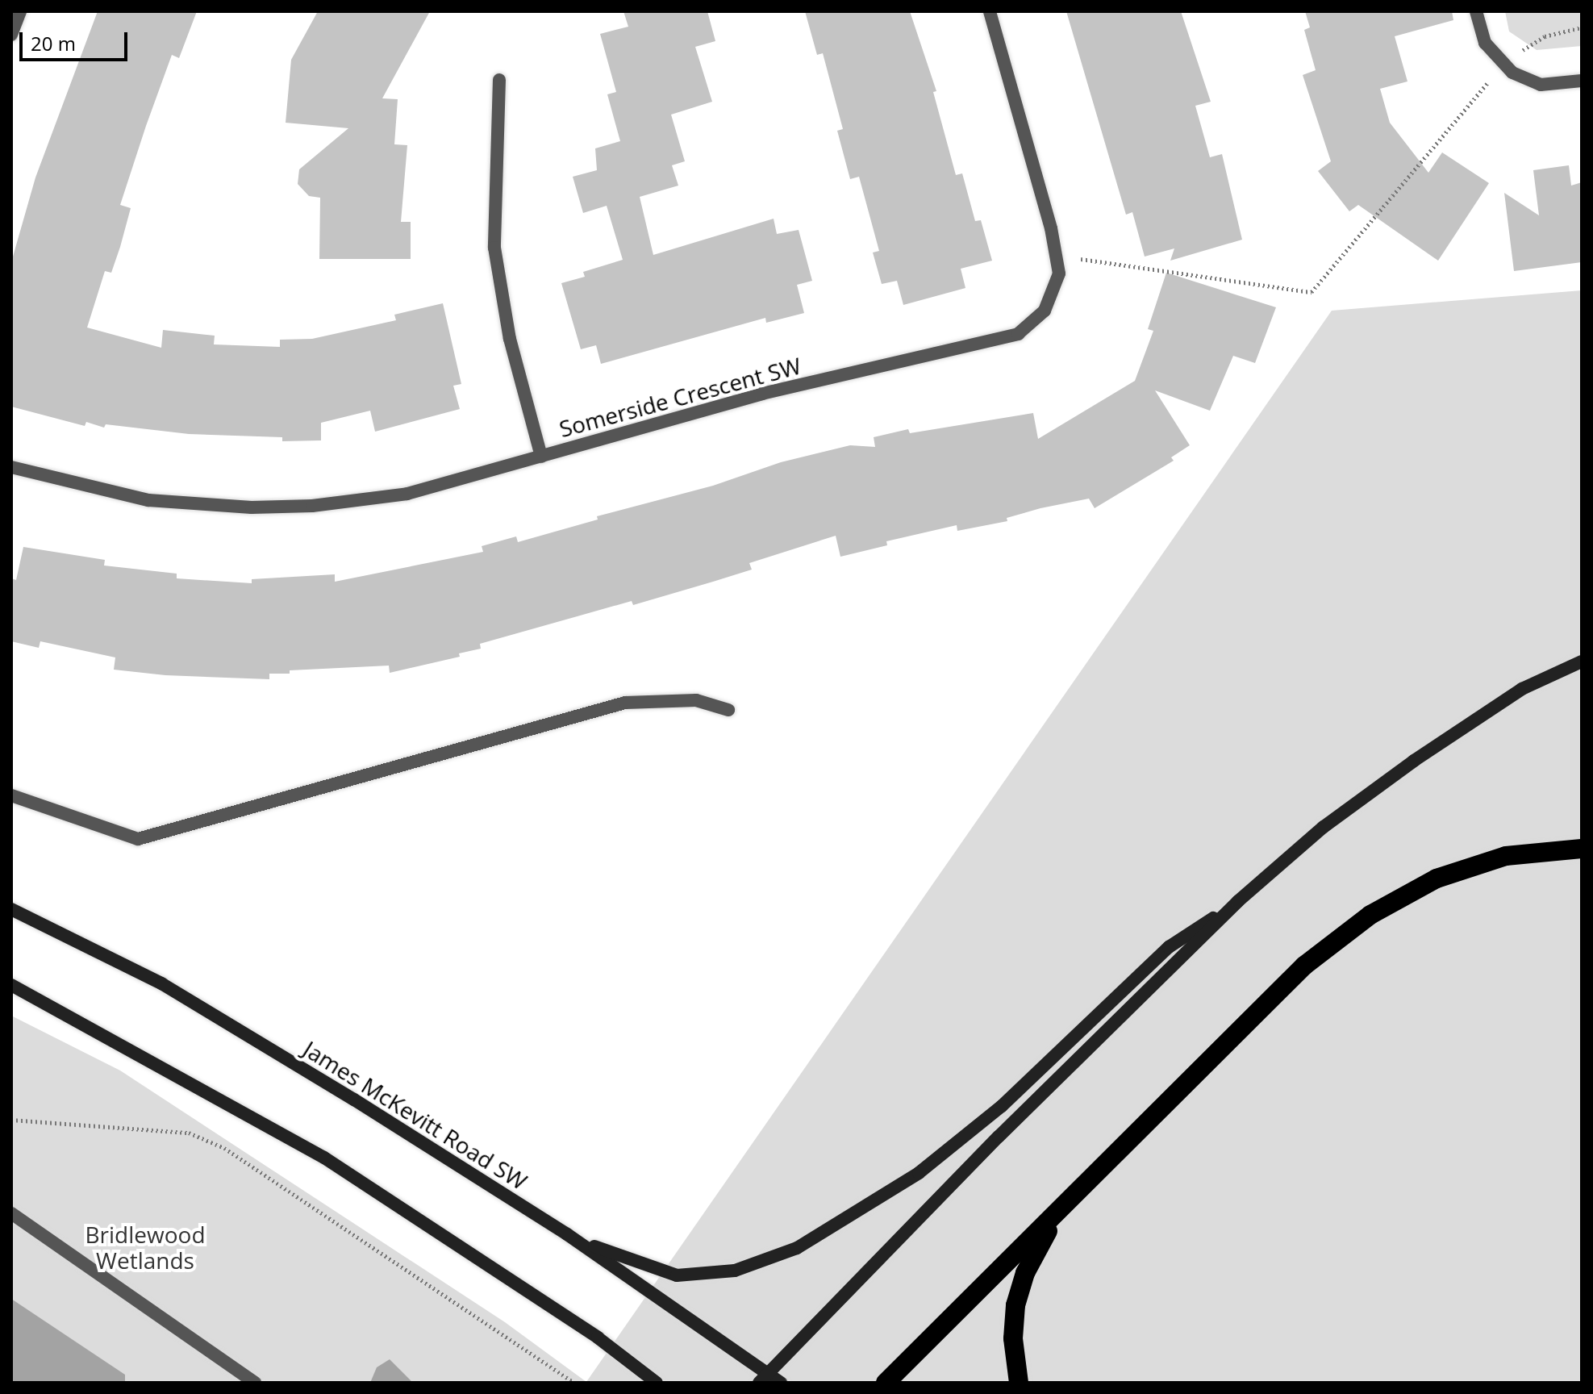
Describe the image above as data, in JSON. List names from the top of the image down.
{
  "streets": {
    "main road": ["James McKevitt Road SW"],
    "street": ["Somerside Crescent SW"]
  },
  "parks": ["Bridlewood Wetlands"],
  "scale_bar": "20 m"
}
